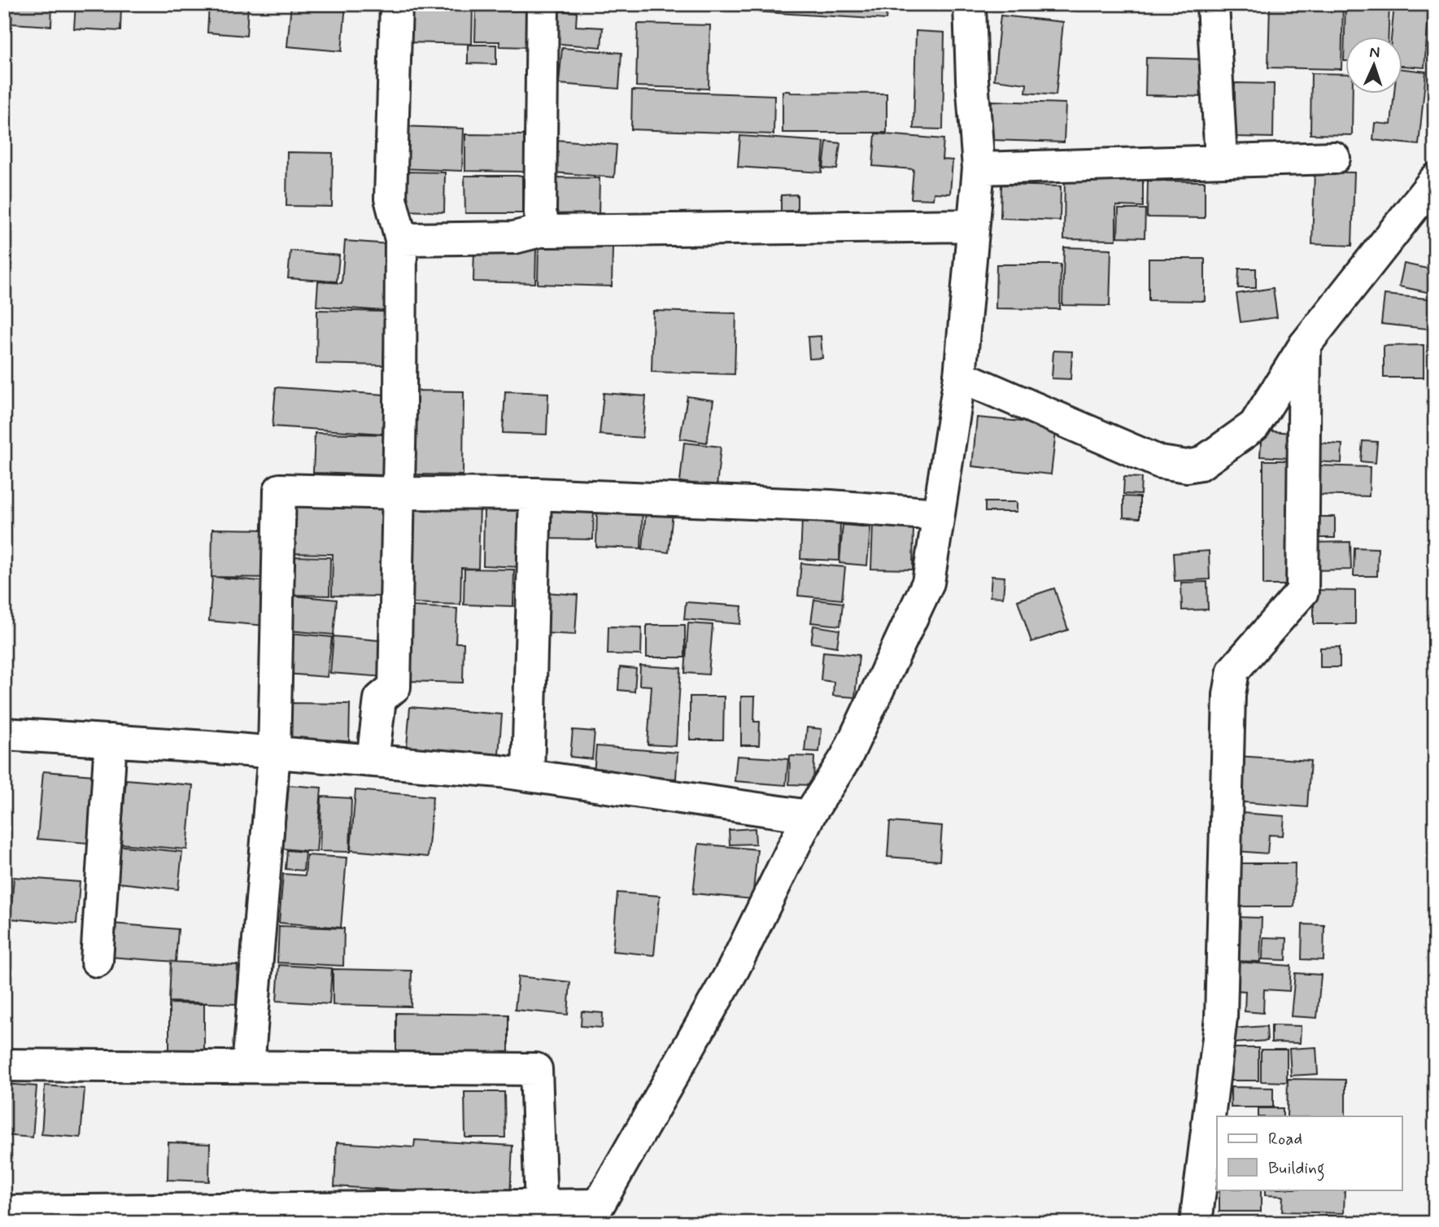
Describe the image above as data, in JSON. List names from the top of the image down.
{
  "legend": ["Road", "Building"],
  "north": "top"
}
